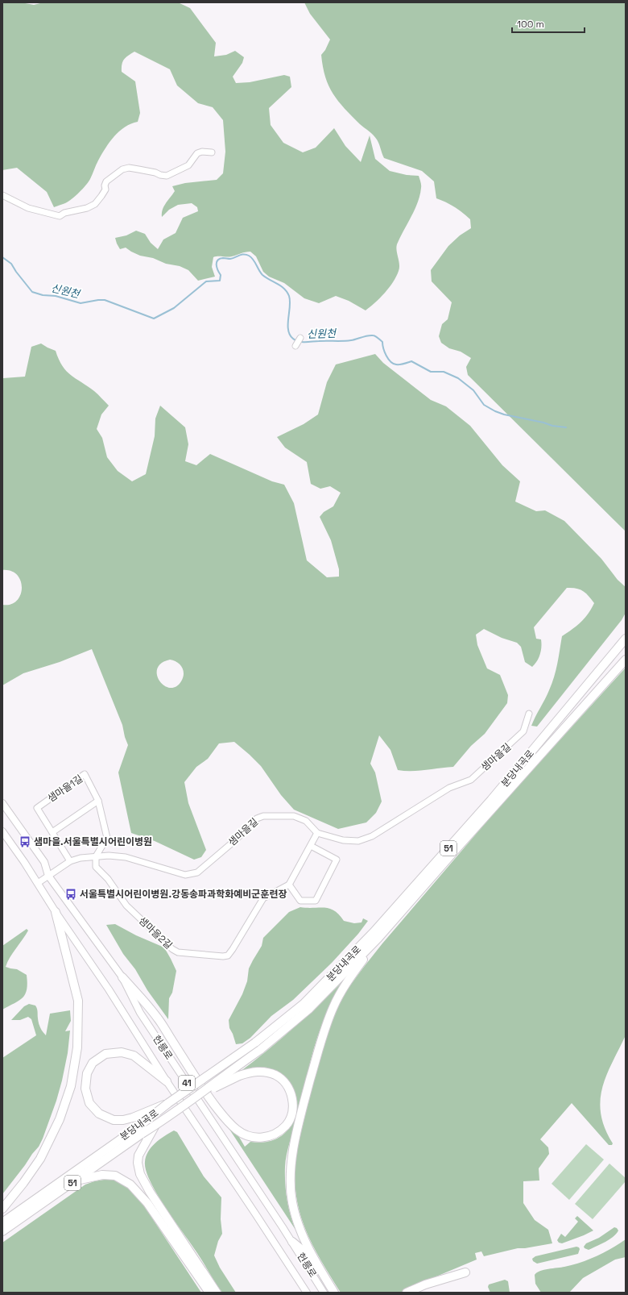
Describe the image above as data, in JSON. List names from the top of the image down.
{
  "streets": {
    "highway": ["분당내곡로", "51"],
    "main road": ["헌릉로", "41"],
    "street": ["샘마을길", "샘마을1길", "샘마을2길"]
  },
  "crossings": [
    ["샘마을길", "샘마을1길"],
    ["샘마을길", "샘마을2길"],
    ["샘마을길", "헌릉로"],
    ["샘마을1길", "샘마을2길"]
  ],
  "water": ["신원천"],
  "places": {
    "bus stop": ["샘마을.서울특별시어린이병원", "서울특별시어린이병원.강동송파과학화예비군훈련장"]
  },
  "scale_bar": "100 m"
}
